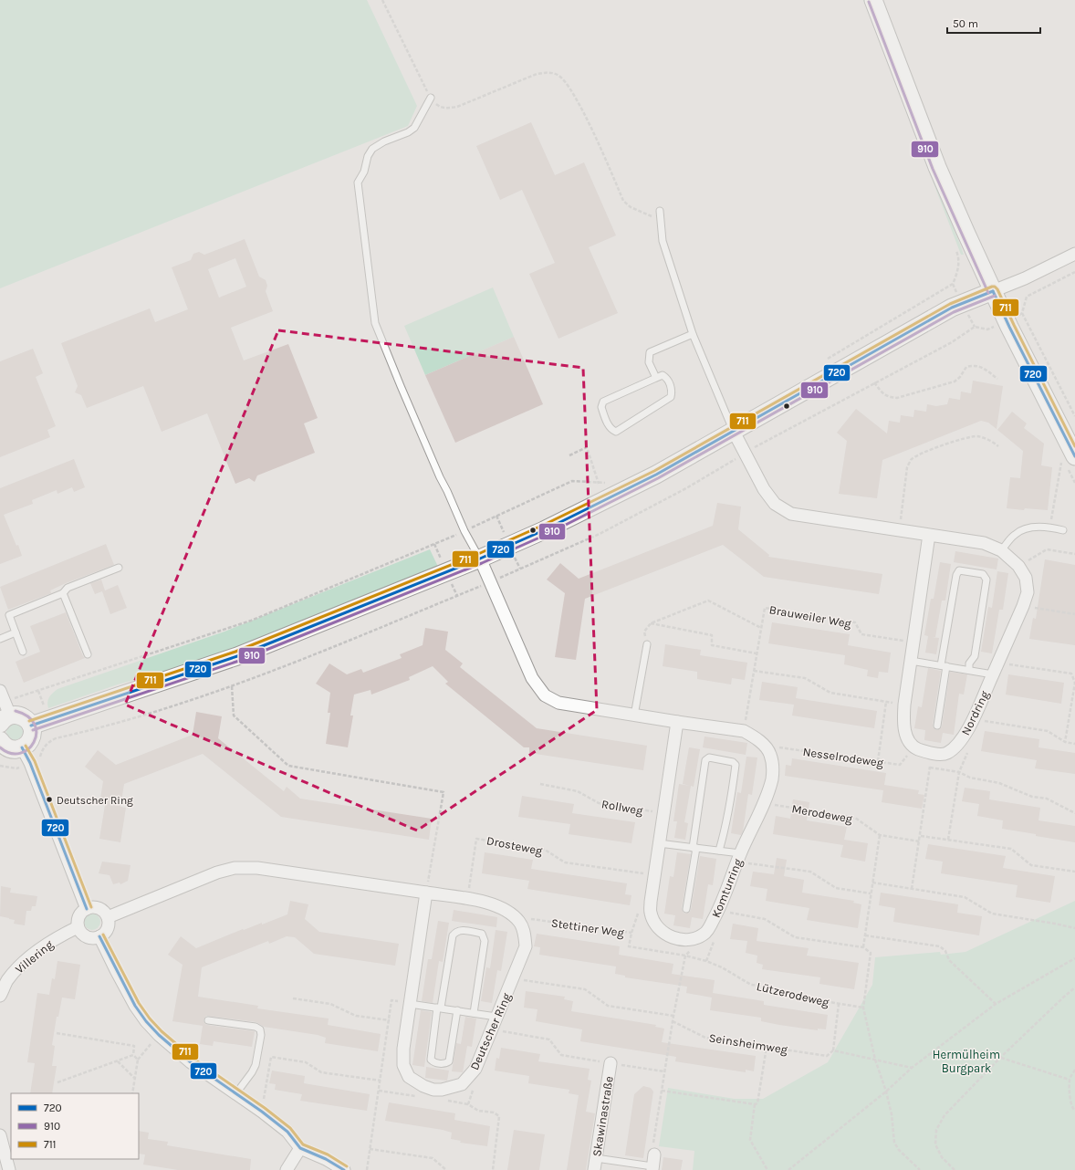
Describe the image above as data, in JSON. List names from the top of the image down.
{
  "streets": {
    "street": [
      "Nordring",
      "Komturring",
      "Villering",
      "Deutscher Ring",
      "Skawinastraße"
    ],
    "path": [
      "Brauweiler Weg",
      "Nesselrodeweg",
      "Rollweg",
      "Merodeweg",
      "Drosteweg",
      "Stettiner Weg",
      "Lützerodeweg",
      "Seinsheimweg"
    ]
  },
  "crossings": [
    ["Brauweiler Weg", "Komturring"],
    ["Nordring", "Nesselrodeweg"],
    ["Nesselrodeweg", "Komturring"],
    ["Merodeweg", "Komturring"],
    ["Stettiner Weg", "Lützerodeweg"],
    ["Stettiner Weg", "Deutscher Ring"]
  ],
  "parks": ["Hermülheim Burgpark"],
  "places": ["Deutscher Ring"],
  "lines": ["transit line 910", "transit line 711", "transit line 720"],
  "legend": ["720", "910", "711"],
  "scale_bar": "50 m"
}
